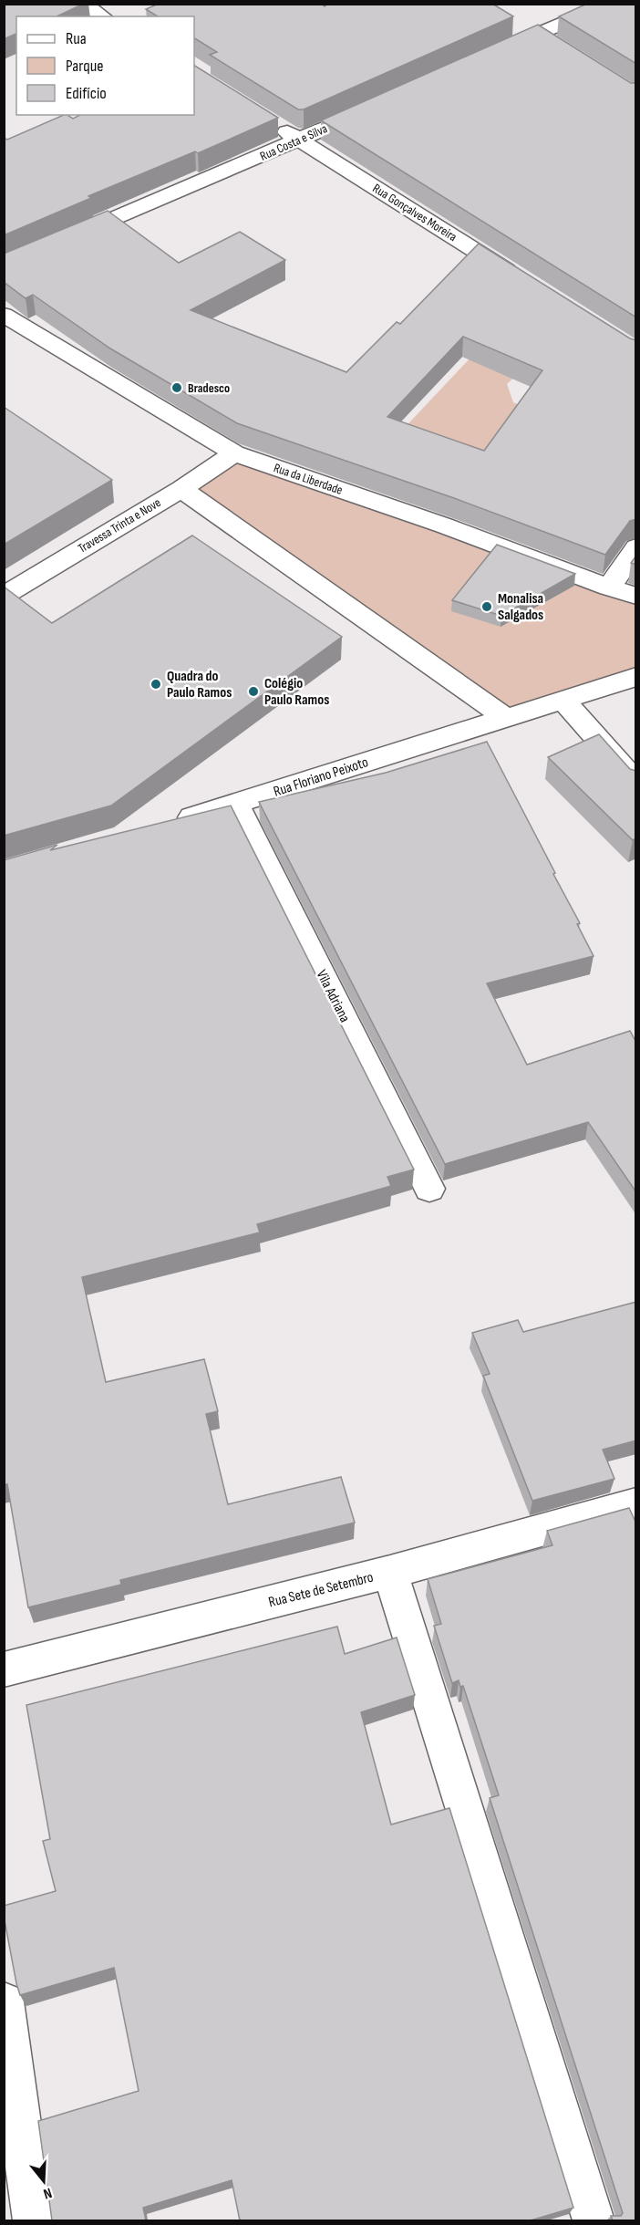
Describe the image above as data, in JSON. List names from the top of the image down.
{
  "streets": {
    "street": [
      "Rua Costa e Silva",
      "Rua Gonçalves Moreira",
      "Rua da Liberdade",
      "Travessa Trinta e Nove",
      "Rua Floriano Peixoto",
      "Vila Adriana",
      "Rua Sete de Setembro"
    ]
  },
  "crossings": [
    ["Rua Costa e Silva", "Rua Gonçalves Moreira"],
    ["Rua da Liberdade", "Travessa Trinta e Nove"],
    ["Rua Floriano Peixoto", "Vila Adriana"]
  ],
  "places": [
    "Bradesco",
    "Monalisa Salgados",
    "Quadra do Paulo Ramos",
    "Colégio Paulo Ramos"
  ],
  "legend": ["Rua", "Parque", "Edifício"],
  "north": "bottom"
}
